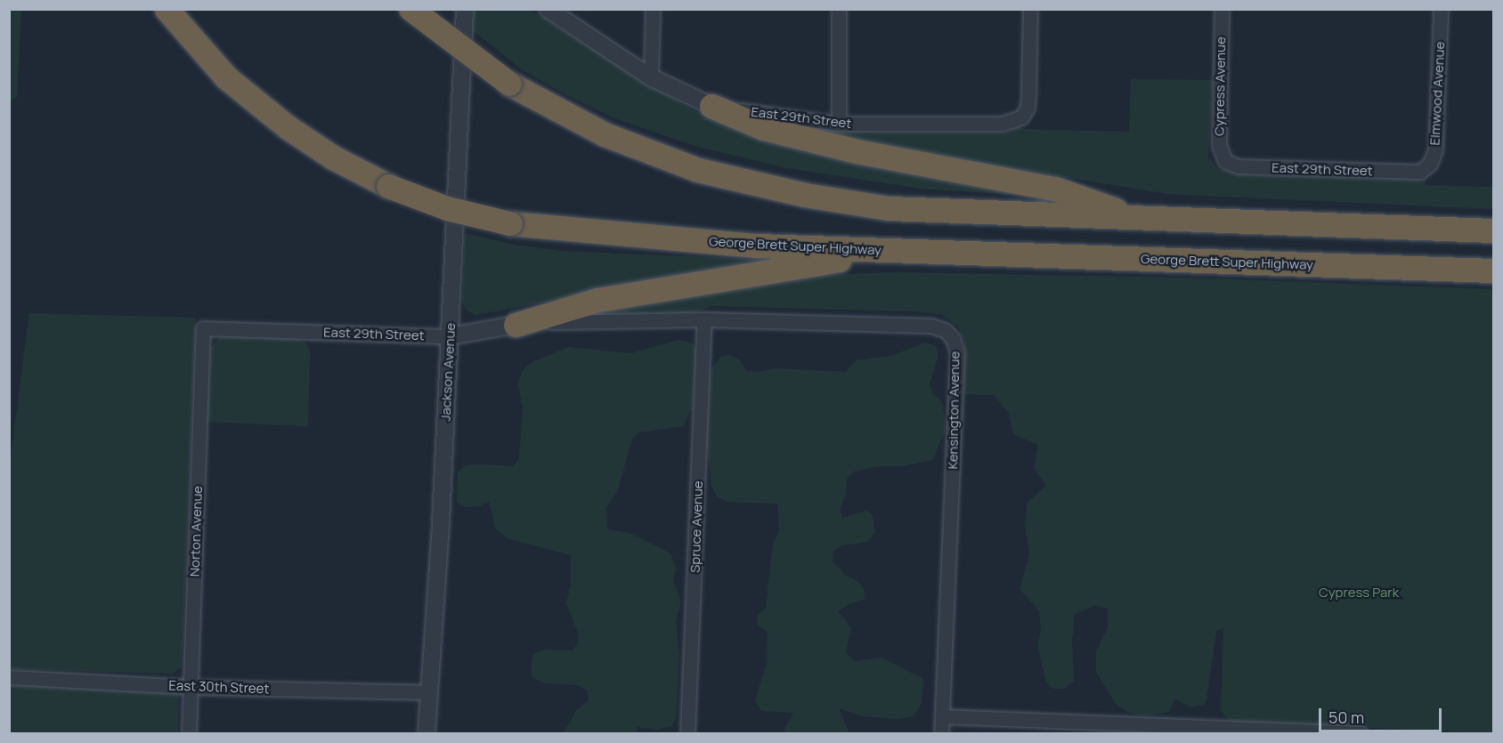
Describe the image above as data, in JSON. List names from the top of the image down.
{
  "streets": {
    "highway": ["George Brett Super Highway"],
    "street": [
      "Cypress Avenue",
      "Elmwood Avenue",
      "East 29th Street",
      "Jackson Avenue",
      "Kensington Avenue",
      "Spruce Avenue",
      "Norton Avenue",
      "East 30th Street"
    ]
  },
  "crossings": [
    ["Cypress Avenue", "East 29th Street"],
    ["Elmwood Avenue", "East 29th Street"],
    ["East 29th Street", "Jackson Avenue"],
    ["East 29th Street", "Kensington Avenue"],
    ["East 29th Street", "Spruce Avenue"],
    ["East 29th Street", "Norton Avenue"],
    ["Jackson Avenue", "East 30th Street"],
    ["Kensington Avenue", "Spruce Avenue"],
    ["Norton Avenue", "East 30th Street"]
  ],
  "parks": ["Cypress Park"],
  "scale_bar": "50 m"
}
